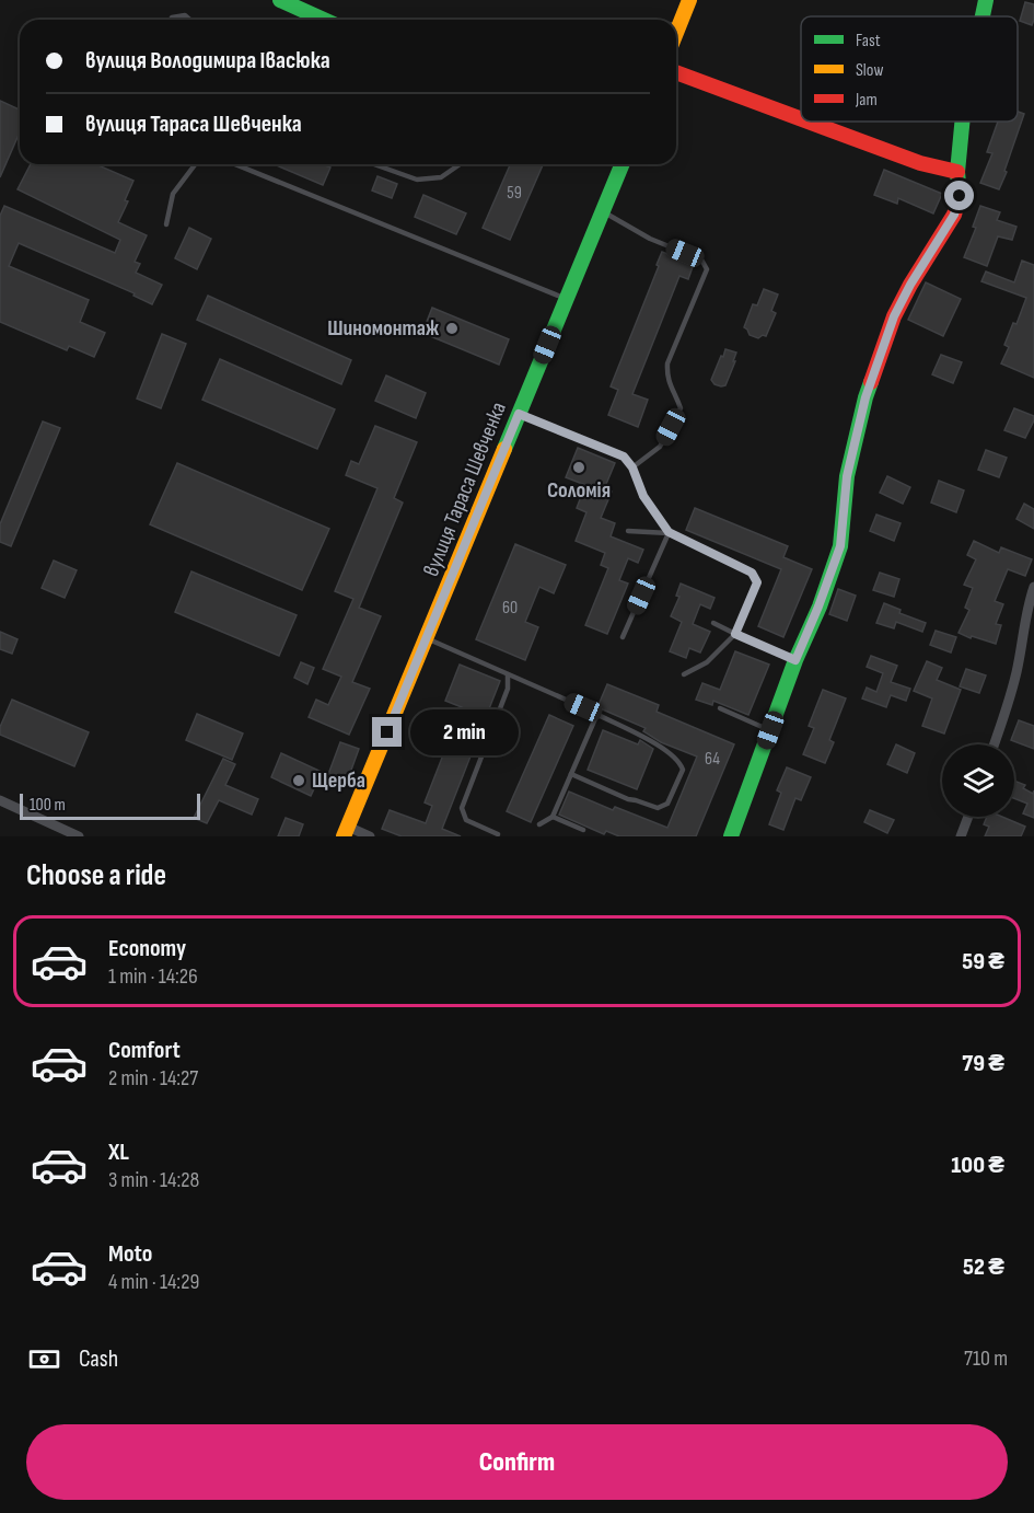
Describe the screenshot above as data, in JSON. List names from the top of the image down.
{
  "streets": {
    "street": ["вулиця Тараса Шевченка"]
  },
  "places": ["Шиномонтаж", "Соломiя", "Щерба"],
  "house_numbers": ["59", "60", "64"],
  "legend": ["Fast", "Slow", "Jam"],
  "scale_bar": "100 m",
  "page": {
    "banner": ["вулиця Володимира Івасюка", "вулиця Тараса Шевченка"],
    "bubble": "2 min",
    "scale": "100 m",
    "heading": "Choose a ride",
    "list": [
      {
        "name": "Economy",
        "note": "1 min · 14:26",
        "value": "59 ₴"
      },
      {
        "name": "Comfort",
        "note": "2 min · 14:27",
        "value": "79 ₴"
      },
      {
        "name": "XL",
        "note": "3 min · 14:28",
        "value": "100 ₴"
      },
      {
        "name": "Moto",
        "note": "4 min · 14:29",
        "value": "52 ₴"
      }
    ],
    "pay": ["Cash", "710 m"],
    "buttons": "Confirm"
  }
}
